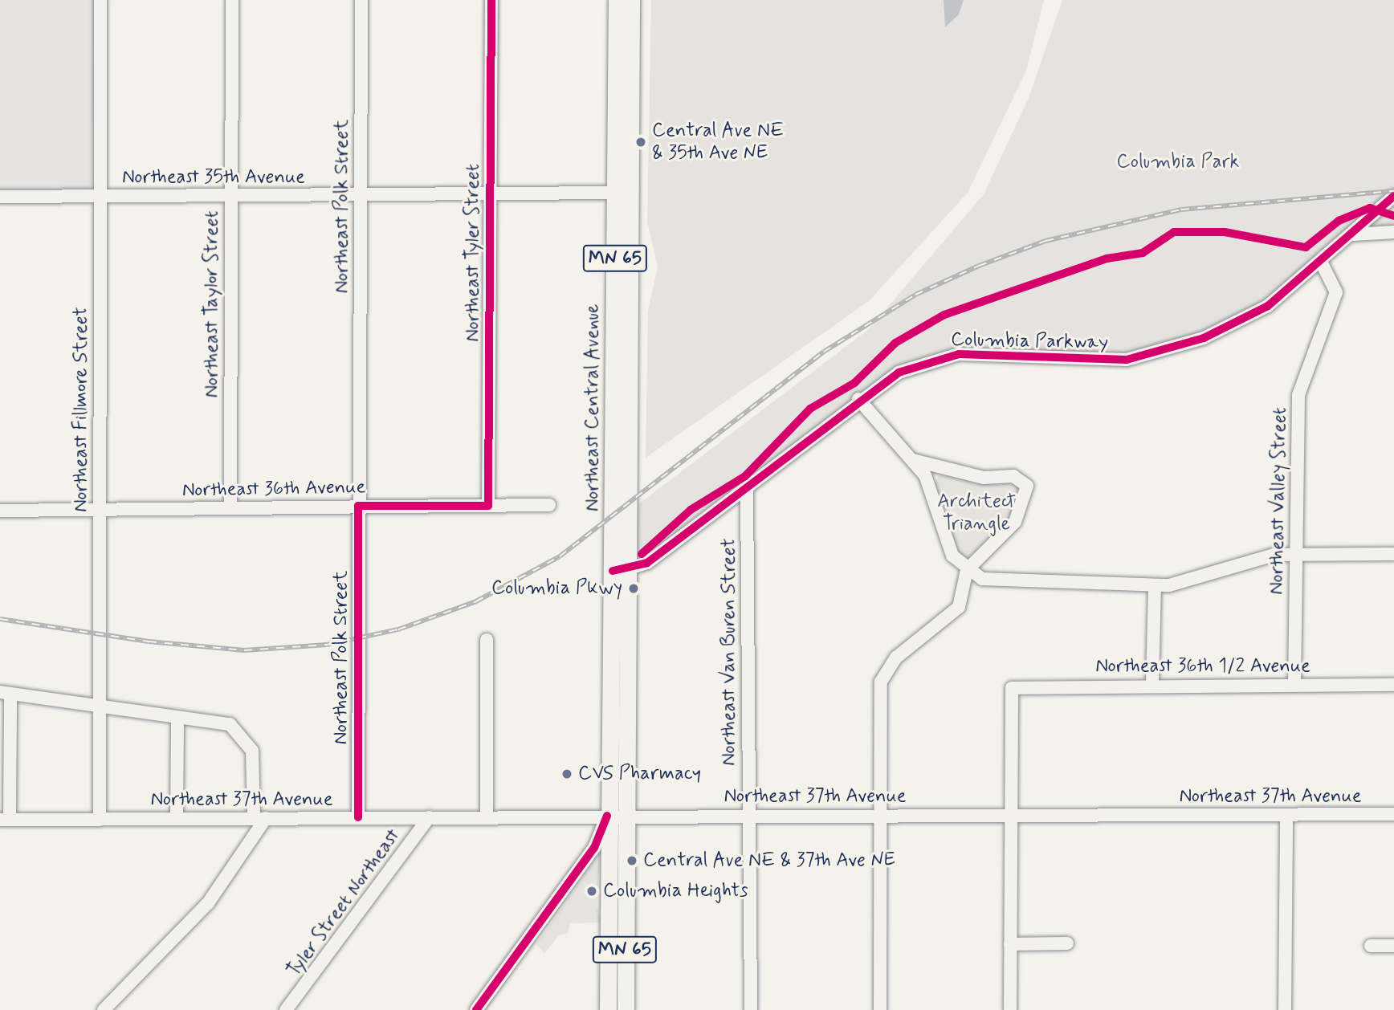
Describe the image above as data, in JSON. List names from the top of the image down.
{
  "streets": {
    "main road": ["MN 65", "Northeast Central Avenue"],
    "street": [
      "Northeast 35th Avenue",
      "Northeast Polk Street",
      "Northeast Tyler Street",
      "Northeast Taylor Street",
      "Columbia Parkway",
      "Northeast Fillmore Street",
      "Northeast 36th Avenue",
      "Northeast Valley Street",
      "Northeast Van Buren Street",
      "Northeast 36th 1/2 Avenue",
      "Northeast 37th Avenue",
      "Tyler Street Northeast"
    ]
  },
  "crossings": [
    ["Northeast 35th Avenue", "Northeast Polk Street"],
    ["Northeast 35th Avenue", "Northeast Tyler Street"],
    ["Northeast 35th Avenue", "Northeast Taylor Street"],
    ["Northeast 35th Avenue", "Northeast Central Avenue"],
    ["Northeast 35th Avenue", "Northeast Fillmore Street"],
    ["Northeast Polk Street", "Northeast 36th Avenue"],
    ["Northeast Polk Street", "Northeast 37th Avenue"],
    ["Northeast Tyler Street", "Northeast 36th Avenue"],
    ["MN 65", "Northeast Central Avenue"],
    ["MN 65", "Northeast 37th Avenue"],
    ["Northeast Taylor Street", "Northeast 36th Avenue"],
    ["Columbia Parkway", "Northeast Central Avenue"],
    ["Columbia Parkway", "Northeast Valley Street"],
    ["Columbia Parkway", "Northeast Van Buren Street"],
    ["Northeast Central Avenue", "Northeast 37th Avenue"],
    ["Northeast Fillmore Street", "Northeast 36th Avenue"],
    ["Northeast Fillmore Street", "Northeast 37th Avenue"],
    ["Northeast Valley Street", "Northeast 36th 1/2 Avenue"],
    ["Northeast Van Buren Street", "Northeast 37th Avenue"],
    ["Northeast 36th 1/2 Avenue", "Northeast 37th Avenue"],
    ["Northeast 37th Avenue", "Tyler Street Northeast"]
  ],
  "parks": ["Columbia Park", "Architect Triangle"],
  "places": [
    "Central Ave NE & 35th Ave NE",
    "Columbia Pkwy",
    "CVS Pharmacy",
    "Central Ave NE & 37th Ave NE",
    "Columbia Heights"
  ]
}
